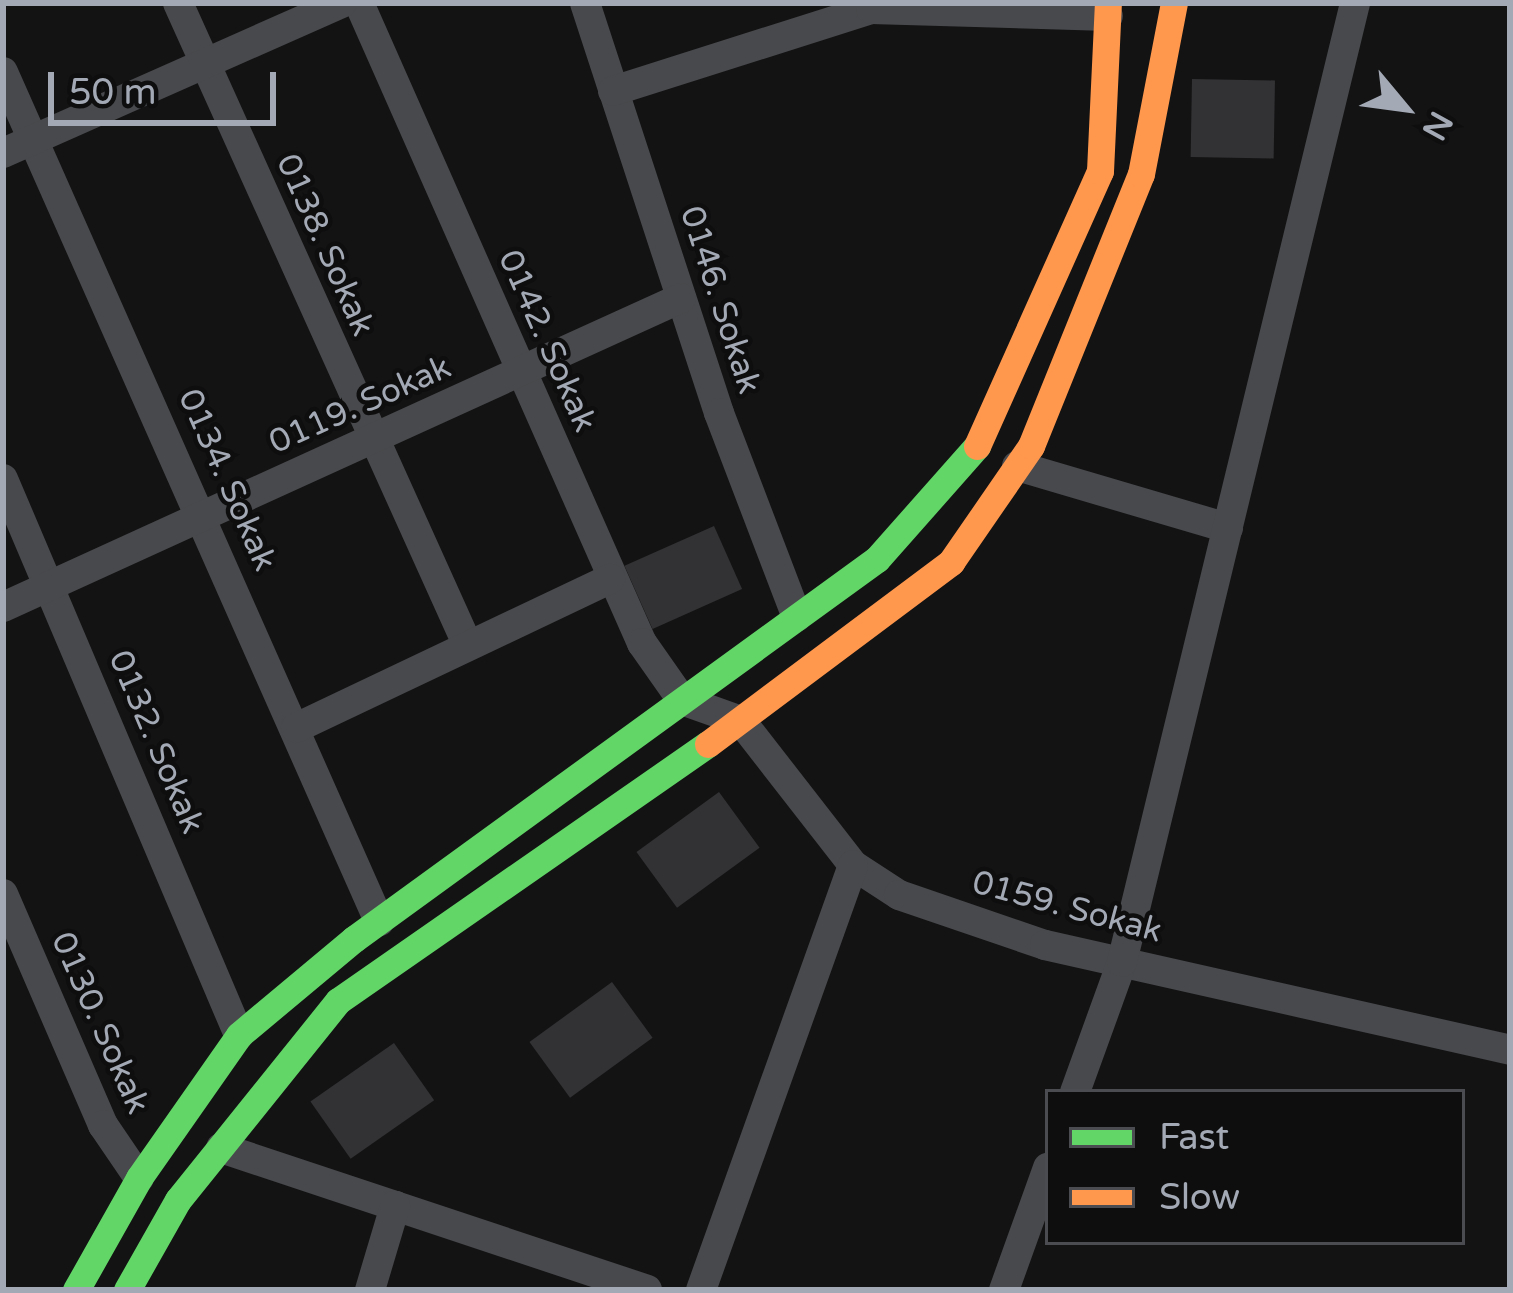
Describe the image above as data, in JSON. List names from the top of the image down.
{
  "streets": {
    "street": [
      "0138. Sokak",
      "0146. Sokak",
      "0142. Sokak",
      "0119. Sokak",
      "0134. Sokak",
      "0132. Sokak",
      "0159. Sokak",
      "0130. Sokak"
    ]
  },
  "crossings": [
    ["0138. Sokak", "0119. Sokak"],
    ["0146. Sokak", "0119. Sokak"],
    ["0142. Sokak", "0119. Sokak"],
    ["0119. Sokak", "0134. Sokak"],
    ["0119. Sokak", "0132. Sokak"]
  ],
  "legend": ["Fast", "Slow"],
  "scale_bar": "50 m",
  "north": "bottom right"
}
